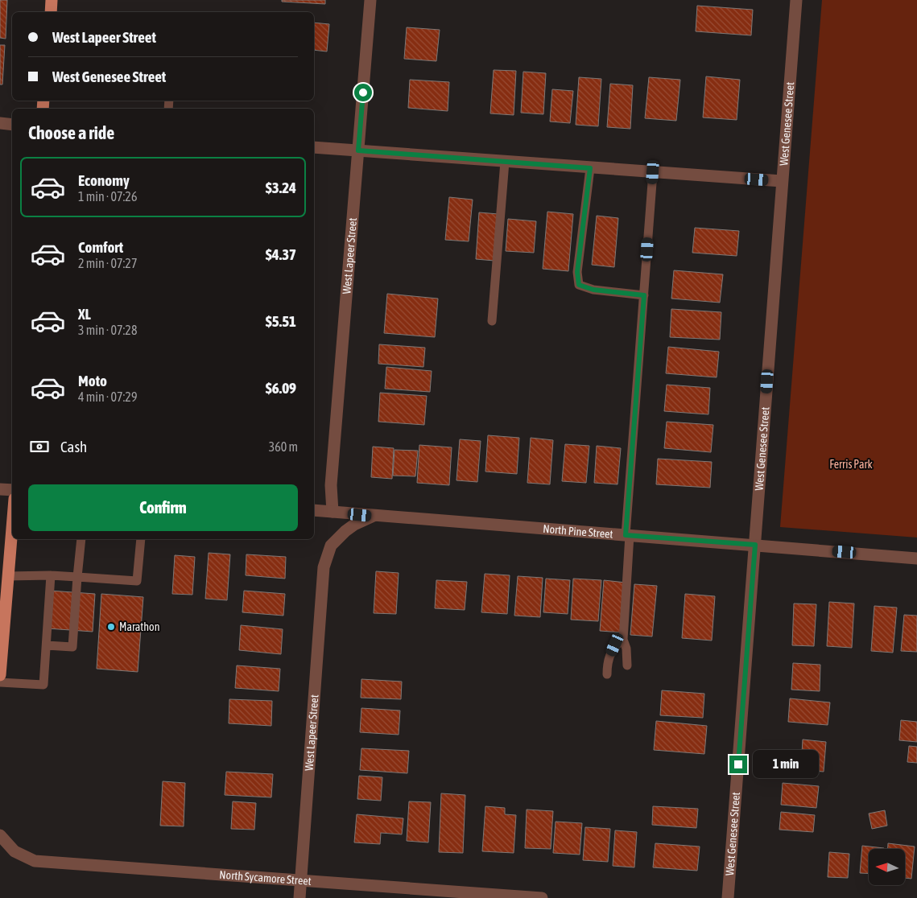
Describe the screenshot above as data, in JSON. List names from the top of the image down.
{
  "streets": {
    "street": [
      "West Genesee Street",
      "West Lapeer Street",
      "North Pine Street",
      "North Sycamore Street"
    ]
  },
  "crossings": [
    ["West Genesee Street", "North Pine Street"],
    ["West Lapeer Street", "North Pine Street"],
    ["West Lapeer Street", "North Sycamore Street"]
  ],
  "parks": ["Ferris Park"],
  "places": ["Marathon"],
  "north": "left",
  "page": {
    "banner": ["West Lapeer Street", "West Genesee Street"],
    "heading": "Choose a ride",
    "list": [
      {
        "name": "Economy",
        "note": "1 min · 07:26",
        "value": "$3.24"
      },
      {
        "name": "Comfort",
        "note": "2 min · 07:27",
        "value": "$4.37"
      },
      {
        "name": "XL",
        "note": "3 min · 07:28",
        "value": "$5.51"
      },
      {
        "name": "Moto",
        "note": "4 min · 07:29",
        "value": "$6.09"
      }
    ],
    "pay": ["Cash", "360 m"],
    "buttons": "Confirm",
    "bubble": "1 min"
  }
}
